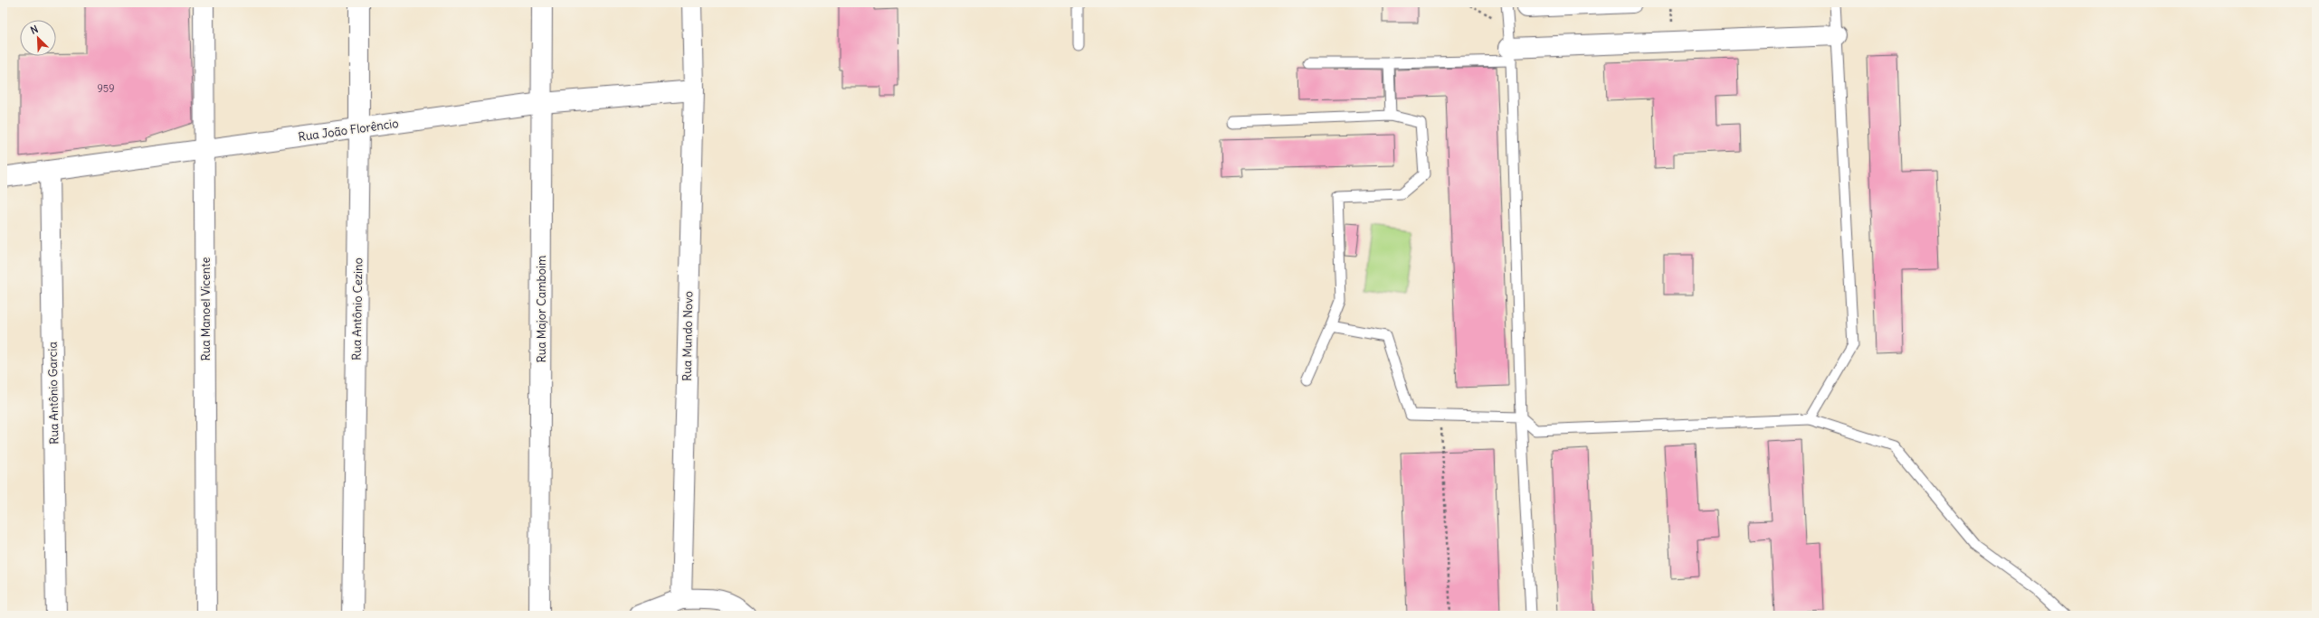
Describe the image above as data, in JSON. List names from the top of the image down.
{
  "streets": {
    "street": [
      "Rua João Florêncio",
      "Rua Manoel Vicente",
      "Rua Antônio Cezino",
      "Rua Major Camboim",
      "Rua Mundo Novo",
      "Rua Antônio Garcia"
    ]
  },
  "crossings": [
    ["Rua João Florêncio", "Rua Manoel Vicente"],
    ["Rua João Florêncio", "Rua Antônio Cezino"],
    ["Rua João Florêncio", "Rua Major Camboim"],
    ["Rua João Florêncio", "Rua Mundo Novo"],
    ["Rua João Florêncio", "Rua Antônio Garcia"]
  ],
  "house_numbers": ["959"],
  "north": "top left"
}
